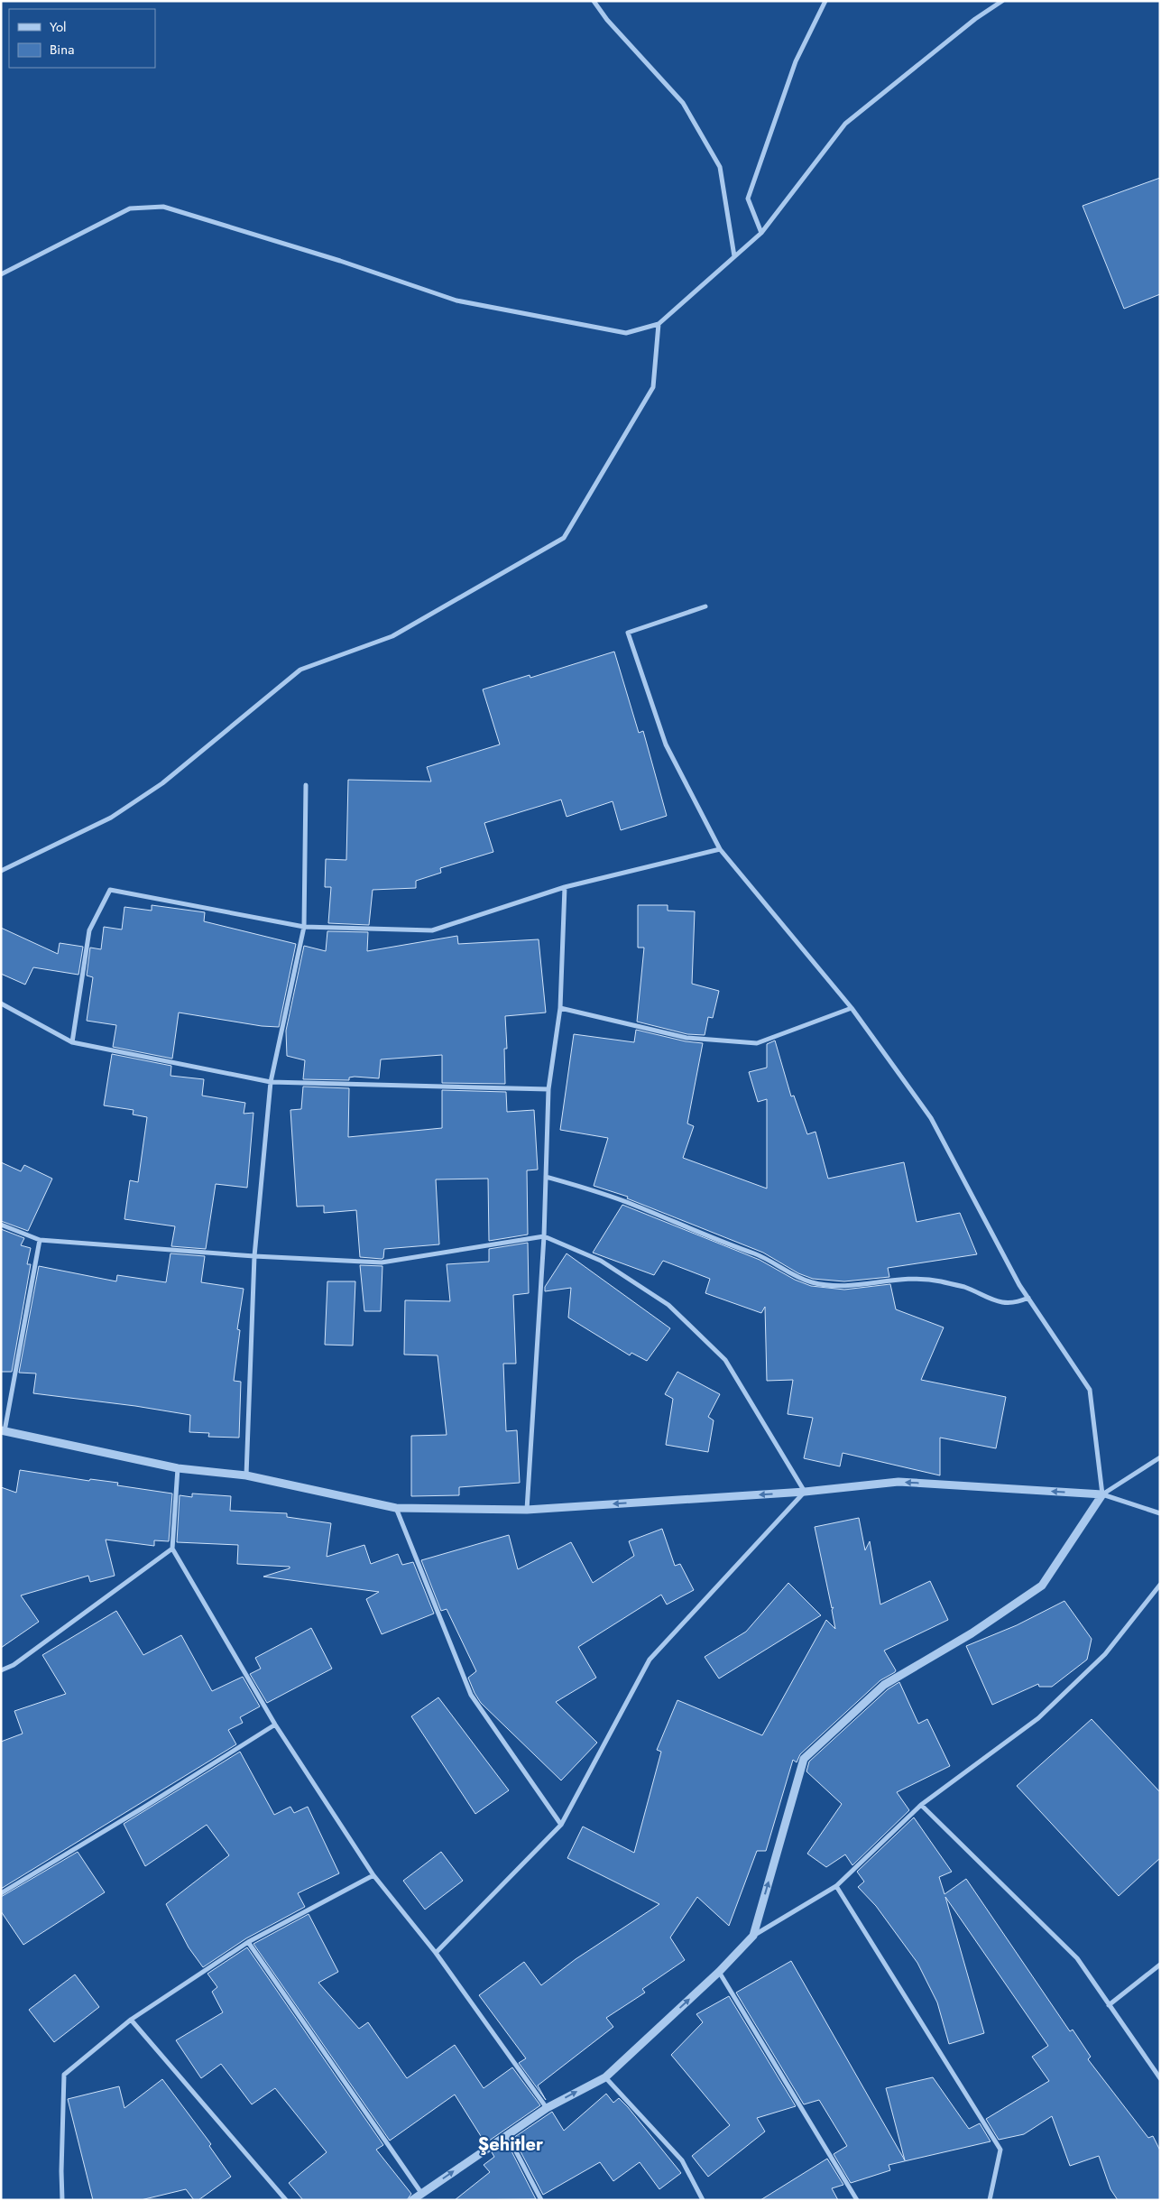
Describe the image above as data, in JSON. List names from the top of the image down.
{
  "districts": ["Şehitler"],
  "legend": ["Yol", "Bina"]
}
